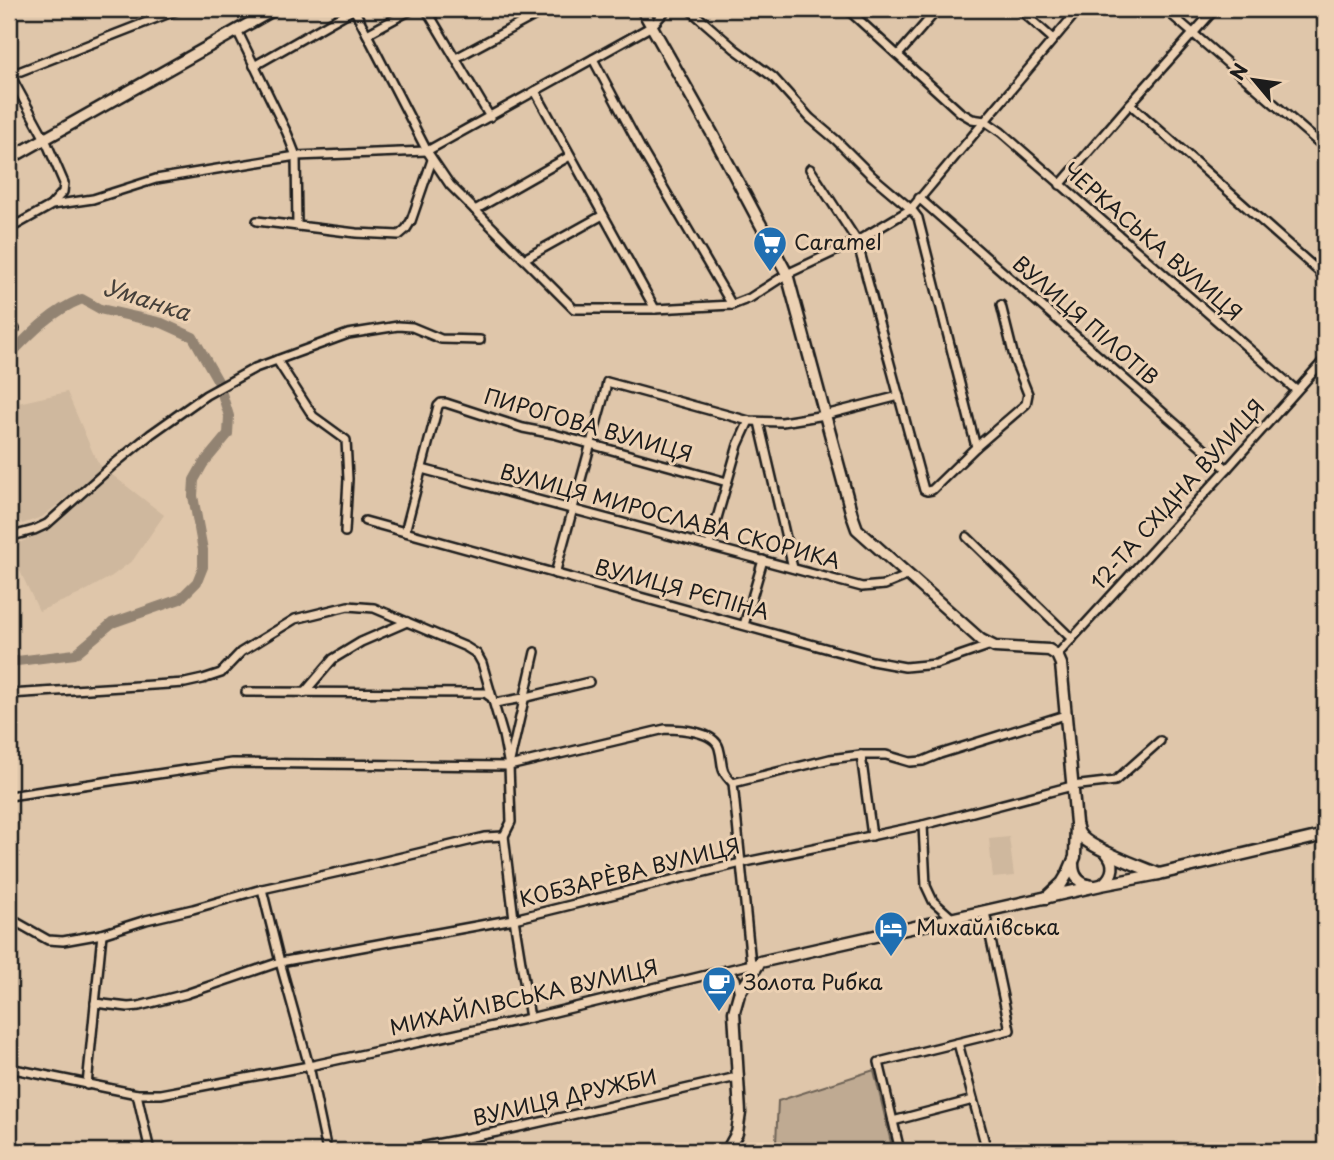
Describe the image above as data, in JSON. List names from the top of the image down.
{
  "streets": {
    "main road": ["МИХАЙЛІВСЬКА ВУЛИЦЯ"],
    "street": [
      "ЧЕРКАСЬКА ВУЛИЦЯ",
      "ВУЛИЦЯ ПІЛОТІВ",
      "ПИРОГОВА ВУЛИЦЯ",
      "12-ТА СХІДНА ВУЛИЦЯ",
      "ВУЛИЦЯ МИРОСЛАВА СКОРИКА",
      "ВУЛИЦЯ РЄПІНА",
      "КОБЗАРÈВА ВУЛИЦЯ",
      "ВУЛИЦЯ ДРУЖБИ"
    ]
  },
  "crossings": [
    ["ЧЕРКАСЬКА ВУЛИЦЯ", "12-ТА СХІДНА ВУЛИЦЯ"],
    ["ВУЛИЦЯ ПІЛОТІВ", "12-ТА СХІДНА ВУЛИЦЯ"],
    ["ПИРОГОВА ВУЛИЦЯ", "ВУЛИЦЯ МИРОСЛАВА СКОРИКА"]
  ],
  "water": ["Уманка"],
  "places": {
    "supermarket": ["Caramel"],
    "hotel": ["Михайлівська"],
    "cafe": ["Золота Рибка"]
  },
  "north": "top left"
}
